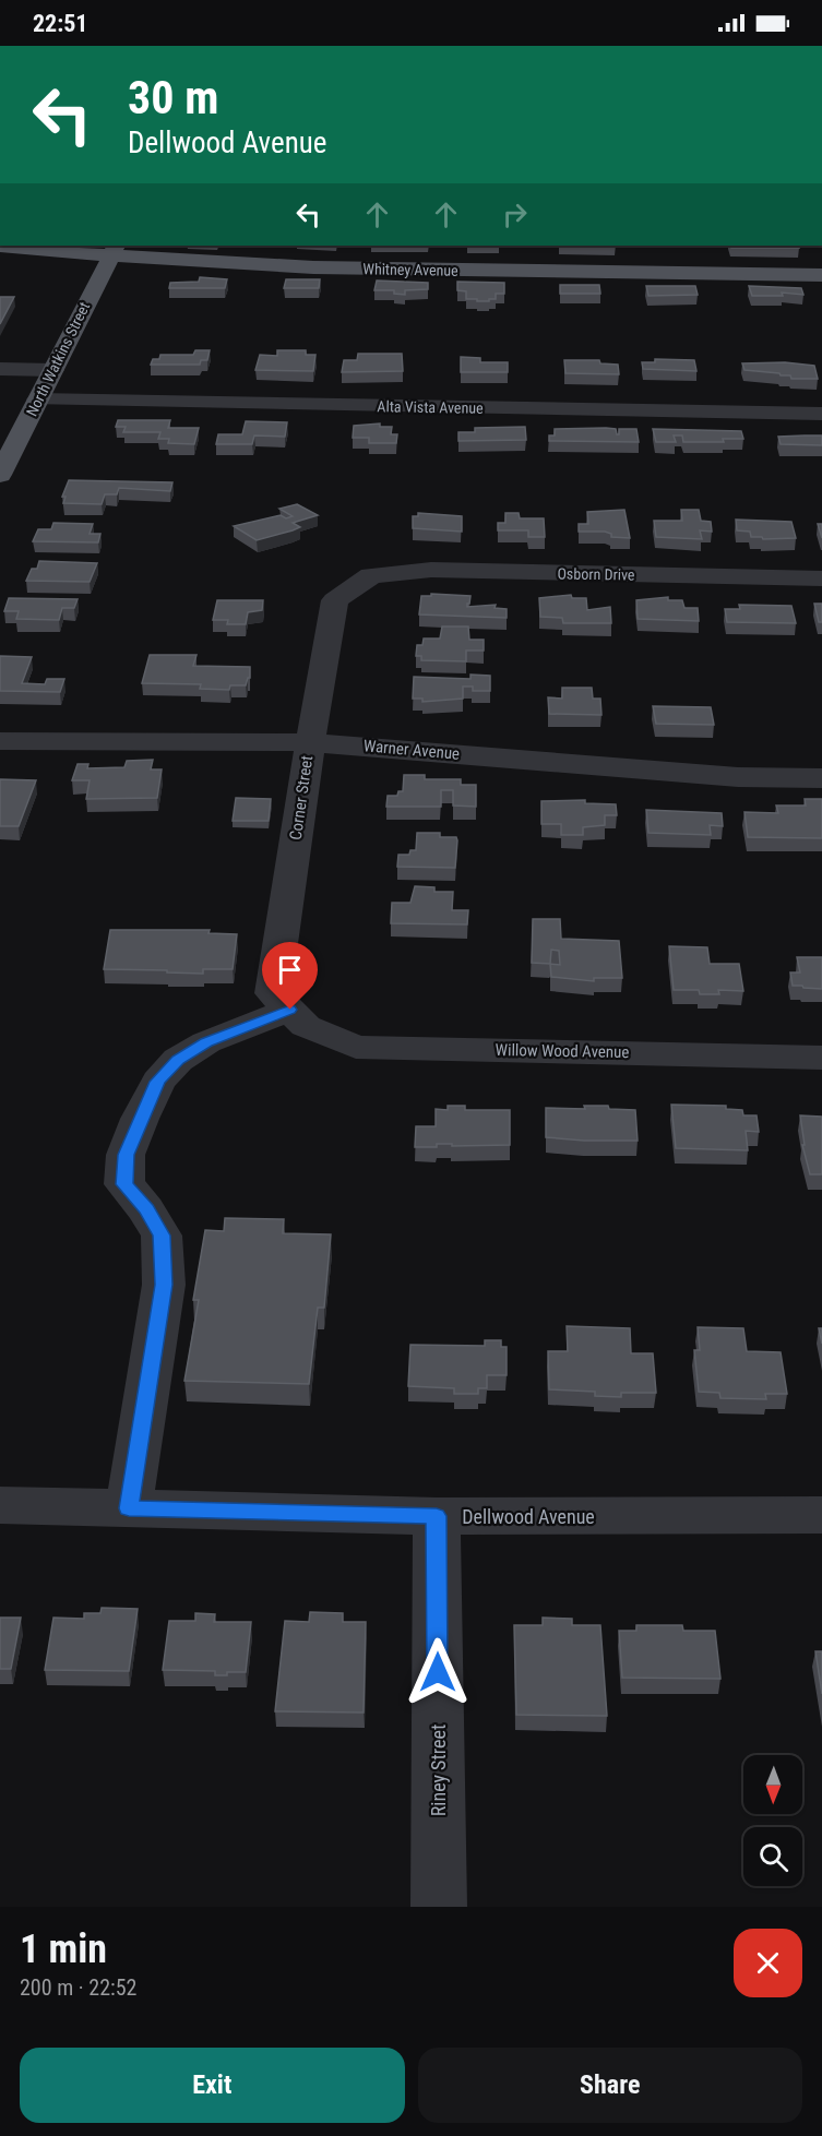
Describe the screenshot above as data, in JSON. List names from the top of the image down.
{
  "streets": {
    "main road": ["Whitney Avenue", "North Watkins Street"],
    "street": [
      "Alta Vista Avenue",
      "Osborn Drive",
      "Warner Avenue",
      "Corner Street",
      "Willow Wood Avenue",
      "Dellwood Avenue",
      "Riney Street"
    ]
  },
  "crossings": [
    ["Whitney Avenue", "North Watkins Street"],
    ["North Watkins Street", "Alta Vista Avenue"],
    ["Osborn Drive", "Corner Street"],
    ["Warner Avenue", "Corner Street"],
    ["Corner Street", "Willow Wood Avenue"],
    ["Dellwood Avenue", "Riney Street"]
  ],
  "north": "bottom",
  "page": {
    "status": "22:51",
    "turn": ["30 m", "Dellwood Avenue"],
    "heading": ["1 min", "200 m · 22:52"],
    "buttons": ["Exit", "Share"]
  }
}
